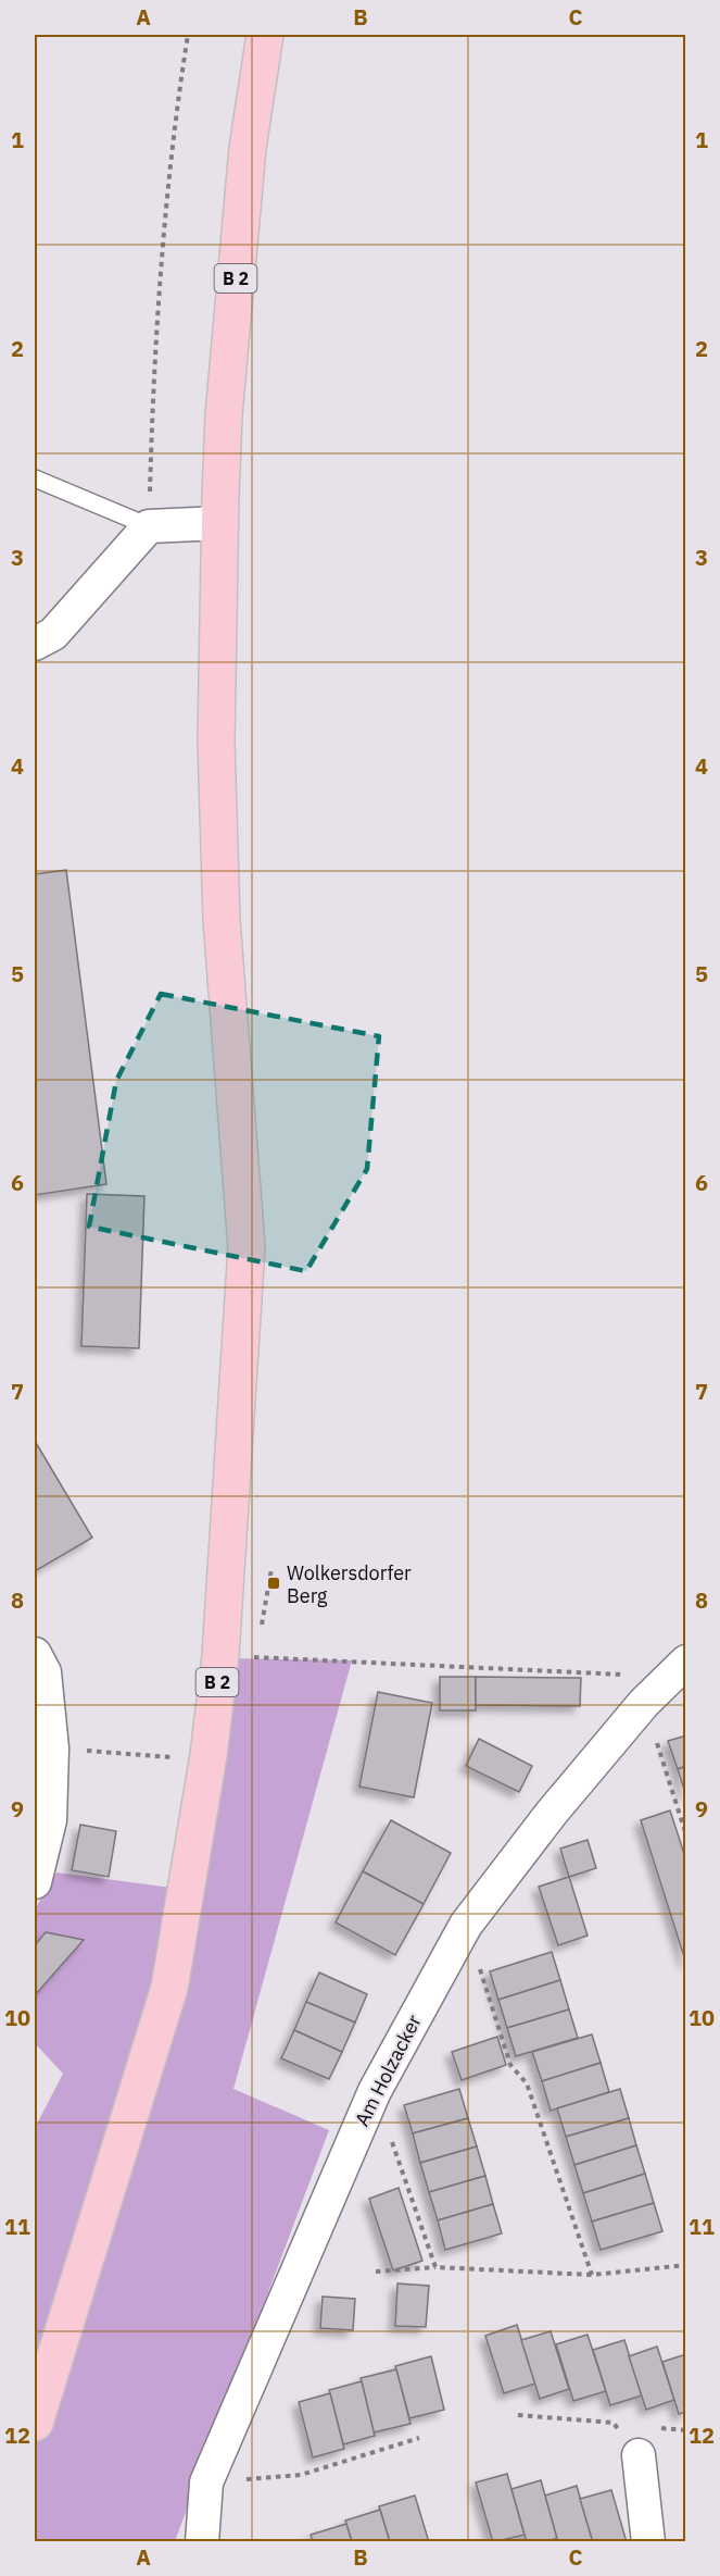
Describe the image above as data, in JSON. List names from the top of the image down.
{
  "streets": {
    "main road": ["B 2"],
    "street": ["Am Holzacker"]
  },
  "places": {
    "transit": ["Wolkersdorfer Berg"]
  },
  "grid": {
    "columns": ["A", "B", "C"],
    "rows": [
      "1",
      "2",
      "3",
      "4",
      "5",
      "6",
      "7",
      "8",
      "9",
      "10",
      "11",
      "12"
    ]
  }
}
